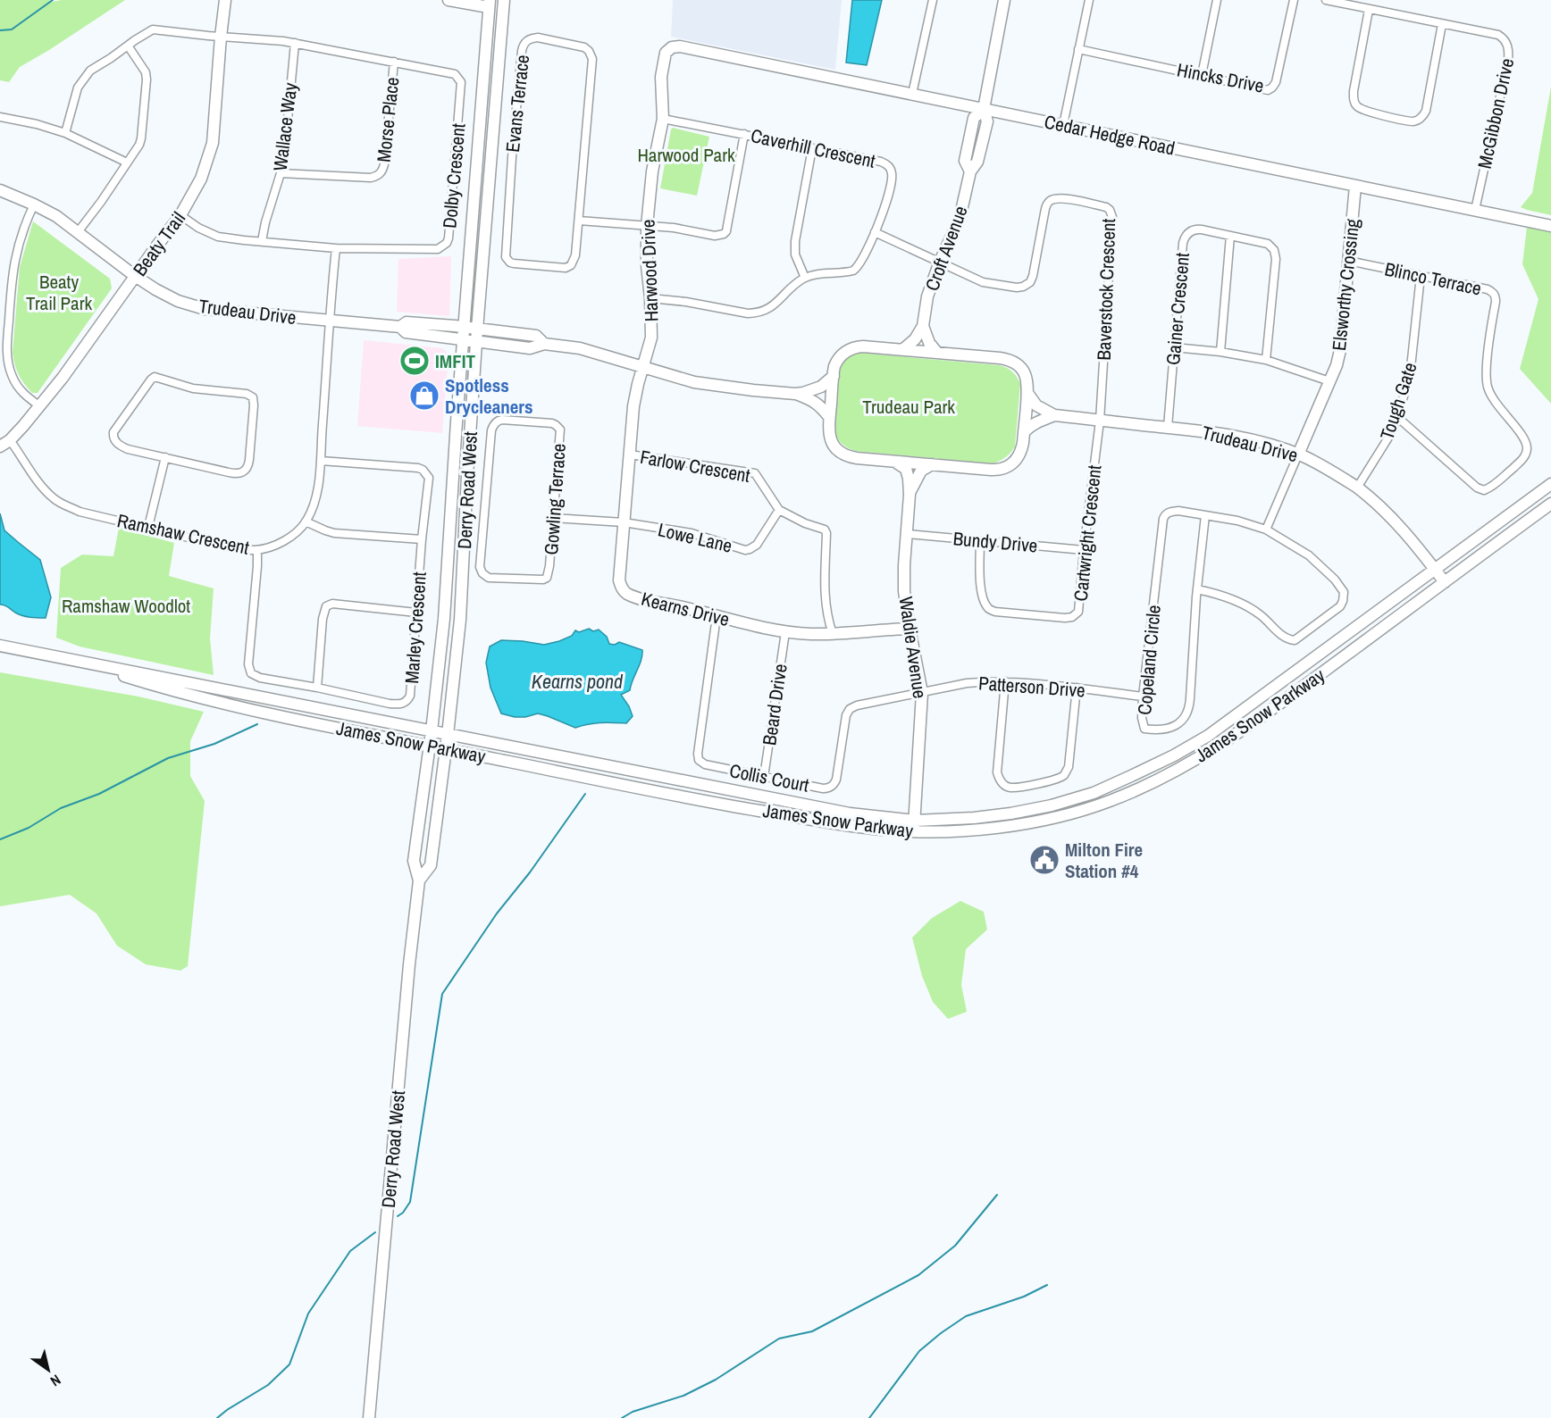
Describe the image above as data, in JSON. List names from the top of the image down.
{
  "streets": {
    "main road": [
      "Cedar Hedge Road",
      "Beaty Trail",
      "Croft Avenue",
      "Harwood Drive",
      "Elsworthy Crossing",
      "Trudeau Drive",
      "Derry Road West",
      "Kearns Drive",
      "Waldie Avenue",
      "James Snow Parkway"
    ],
    "street": [
      "Hincks Drive",
      "Evans Terrace",
      "McGibbon Drive",
      "Morse Place",
      "Wallace Way",
      "Caverhill Crescent",
      "Dolby Crescent",
      "Blinco Terrace",
      "Baverstock Crescent",
      "Gainer Crescent",
      "Tough Gate",
      "Farlow Crescent",
      "Gowling Terrace",
      "Cartwright Crescent",
      "Ramshaw Crescent",
      "Lowe Lane",
      "Bundy Drive",
      "Marley Crescent",
      "Copeland Circle",
      "Patterson Drive",
      "Beard Drive",
      "Collis Court"
    ]
  },
  "crossings": [
    ["McGibbon Drive", "Cedar Hedge Road"],
    ["Morse Place", "Wallace Way"],
    ["Morse Place", "Dolby Crescent"],
    ["Wallace Way", "Dolby Crescent"],
    ["Cedar Hedge Road", "Croft Avenue"],
    ["Cedar Hedge Road", "Harwood Drive"],
    ["Cedar Hedge Road", "Elsworthy Crossing"],
    ["Caverhill Crescent", "Harwood Drive"],
    ["Dolby Crescent", "Beaty Trail"],
    ["Dolby Crescent", "Ramshaw Crescent"],
    ["Beaty Trail", "Trudeau Drive"],
    ["Beaty Trail", "Ramshaw Crescent"],
    ["Croft Avenue", "Baverstock Crescent"],
    ["Croft Avenue", "Trudeau Drive"],
    ["Harwood Drive", "Trudeau Drive"],
    ["Harwood Drive", "Kearns Drive"],
    ["Blinco Terrace", "Elsworthy Crossing"],
    ["Blinco Terrace", "Tough Gate"],
    ["Elsworthy Crossing", "Trudeau Drive"],
    ["Elsworthy Crossing", "Copeland Circle"],
    ["Baverstock Crescent", "Trudeau Drive"],
    ["Baverstock Crescent", "Cartwright Crescent"],
    ["Gainer Crescent", "Trudeau Drive"],
    ["Trudeau Drive", "Tough Gate"],
    ["Trudeau Drive", "Derry Road West"],
    ["Trudeau Drive", "Cartwright Crescent"],
    ["Trudeau Drive", "Ramshaw Crescent"],
    ["Trudeau Drive", "Kearns Drive"],
    ["Trudeau Drive", "Waldie Avenue"],
    ["Trudeau Drive", "James Snow Parkway"],
    ["Farlow Crescent", "Lowe Lane"],
    ["Farlow Crescent", "Kearns Drive"],
    ["Derry Road West", "James Snow Parkway"],
    ["Gowling Terrace", "Lowe Lane"],
    ["Cartwright Crescent", "Bundy Drive"],
    ["Ramshaw Crescent", "Marley Crescent"],
    ["Lowe Lane", "Kearns Drive"],
    ["Bundy Drive", "Waldie Avenue"],
    ["Kearns Drive", "Waldie Avenue"],
    ["Kearns Drive", "Beard Drive"],
    ["Kearns Drive", "Collis Court"],
    ["Waldie Avenue", "Patterson Drive"],
    ["Waldie Avenue", "James Snow Parkway"],
    ["Waldie Avenue", "Collis Court"],
    ["Copeland Circle", "Patterson Drive"],
    ["Patterson Drive", "Collis Court"],
    ["Beard Drive", "Collis Court"]
  ],
  "water": ["Kearns pond"],
  "parks": [
    "Harwood Park",
    "Beaty Trail Park",
    "Trudeau Park",
    "Ramshaw Woodlot"
  ],
  "places": {
    "sports": ["IMFIT"],
    "shop": ["Spotless Drycleaners"],
    "public building": ["Milton Fire Station #4"]
  },
  "north": "bottom right"
}
